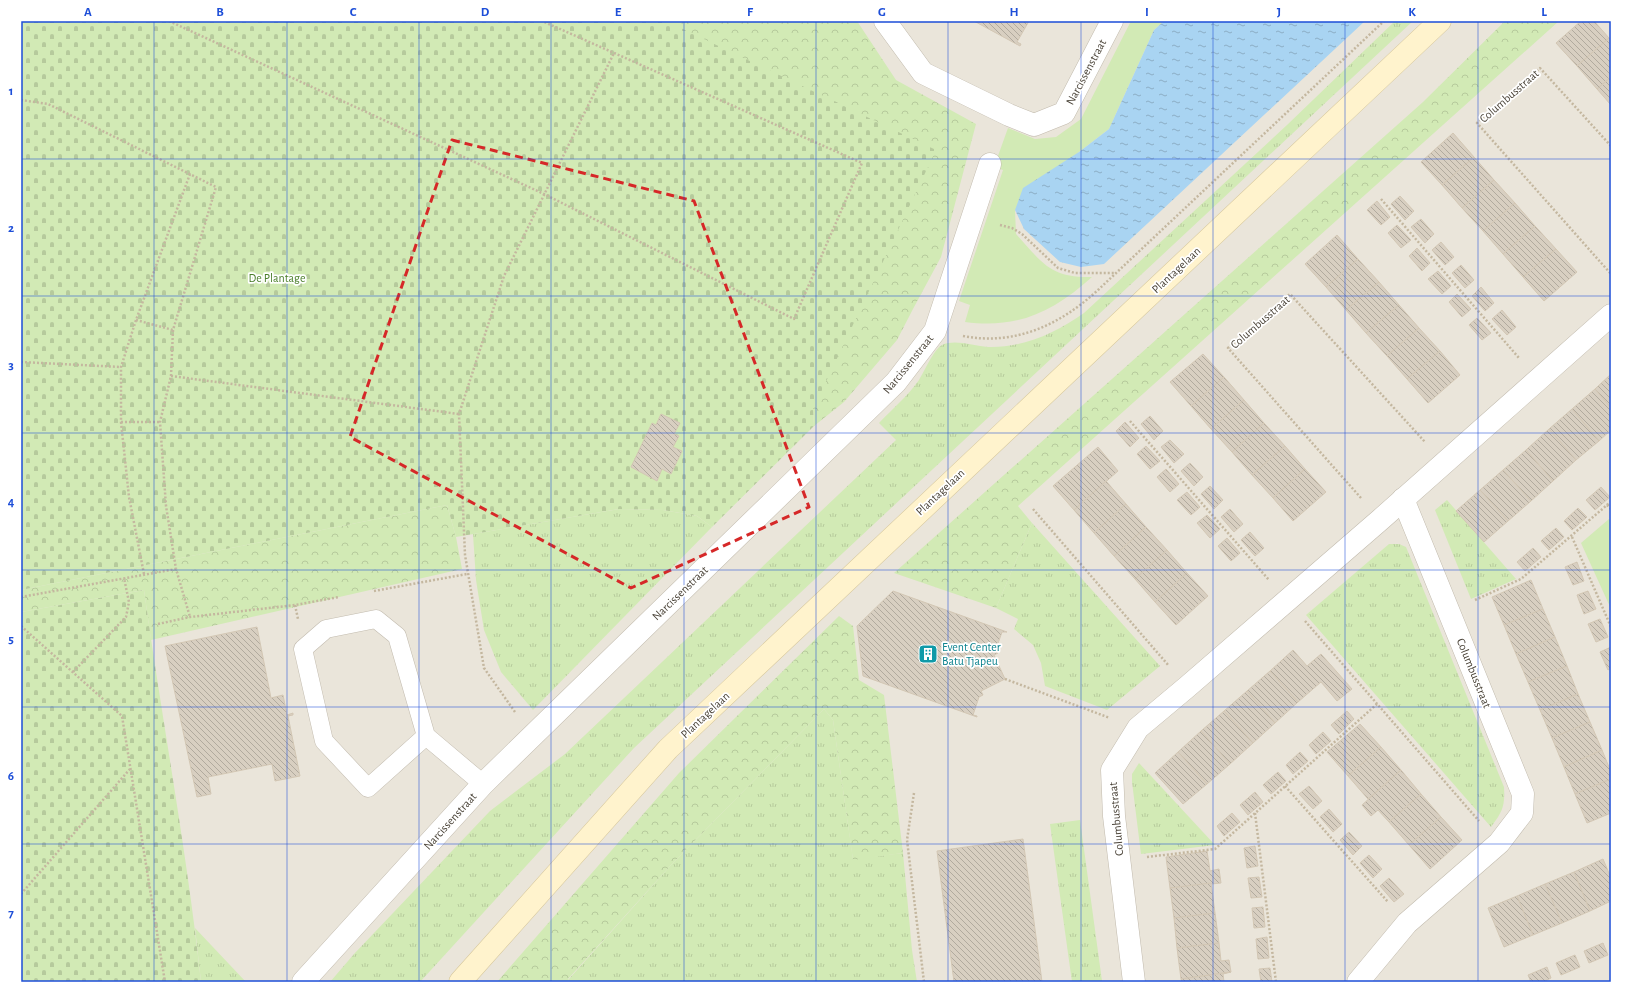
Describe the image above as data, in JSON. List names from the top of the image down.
{
  "streets": {
    "main road": ["Plantagelaan"],
    "street": ["Narcissenstraat", "Columbusstraat"]
  },
  "parks": ["De Plantage"],
  "places": {
    "building": ["Event Center Batu Tjapeu"]
  },
  "grid": {
    "columns": [
      "A",
      "B",
      "C",
      "D",
      "E",
      "F",
      "G",
      "H",
      "I",
      "J",
      "K",
      "L"
    ],
    "rows": [
      "1",
      "2",
      "3",
      "4",
      "5",
      "6",
      "7"
    ]
  }
}
